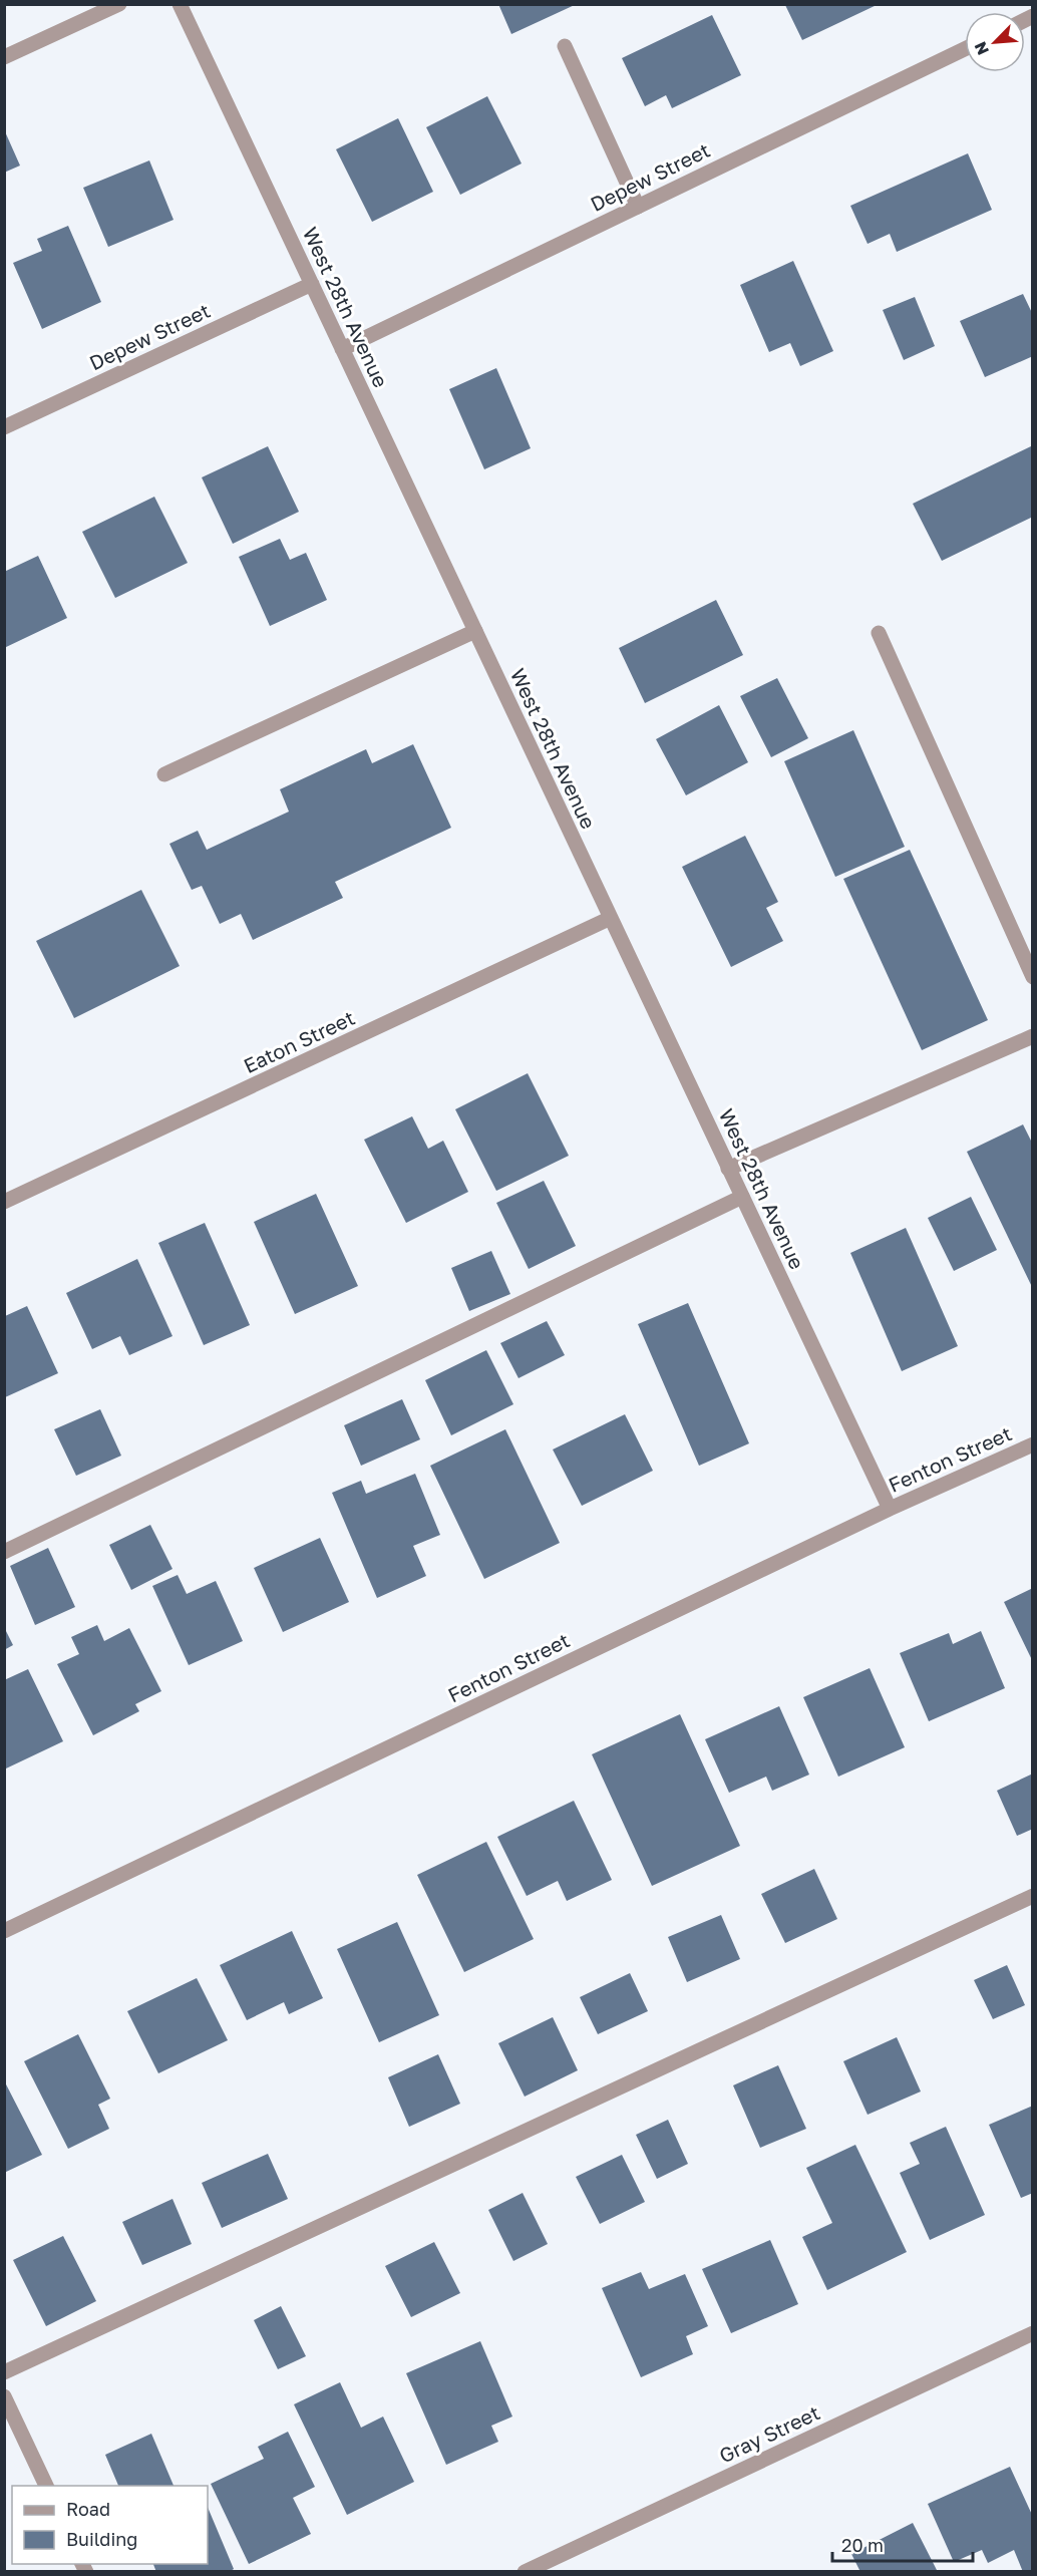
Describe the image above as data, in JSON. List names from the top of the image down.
{
  "streets": {
    "street": [
      "Depew Street",
      "West 28th Avenue",
      "Eaton Street",
      "Fenton Street",
      "Gray Street"
    ]
  },
  "crossings": [
    ["Depew Street", "West 28th Avenue"],
    ["West 28th Avenue", "Eaton Street"],
    ["West 28th Avenue", "Fenton Street"]
  ],
  "legend": ["Road", "Building"],
  "scale_bar": "20 m",
  "north": "bottom left"
}
